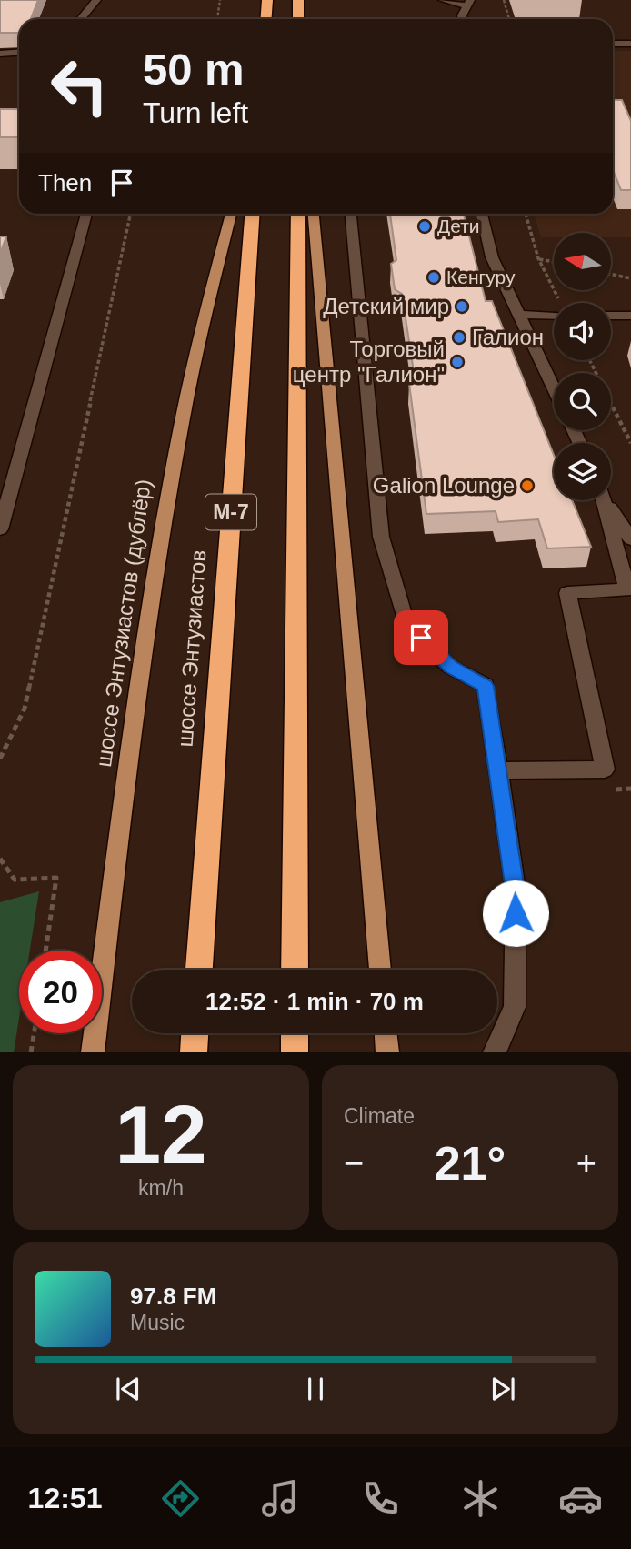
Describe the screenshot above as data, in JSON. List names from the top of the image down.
{
  "streets": {
    "highway": ["М-7", "шоссе Энтузиастов"],
    "main road": ["шоссе Энтузиастов (дублёр)"]
  },
  "places": [
    "Дети",
    "Кенгуру",
    "Детский мир",
    "Галион",
    "Торговый центр \"Галион\"",
    "Galion Lounge"
  ],
  "north": "left",
  "page": {
    "turn": ["50 m", "Turn left"],
    "then": "Then",
    "limit": "20",
    "trip": "12:52 · 1 min · 70 m",
    "tile": [
      ["12", "km/h"],
      "Climate"
    ],
    "heat": ["−", "21°", "+"],
    "song": ["97.8 FM", "Music"],
    "tabs": "12:51"
  }
}
